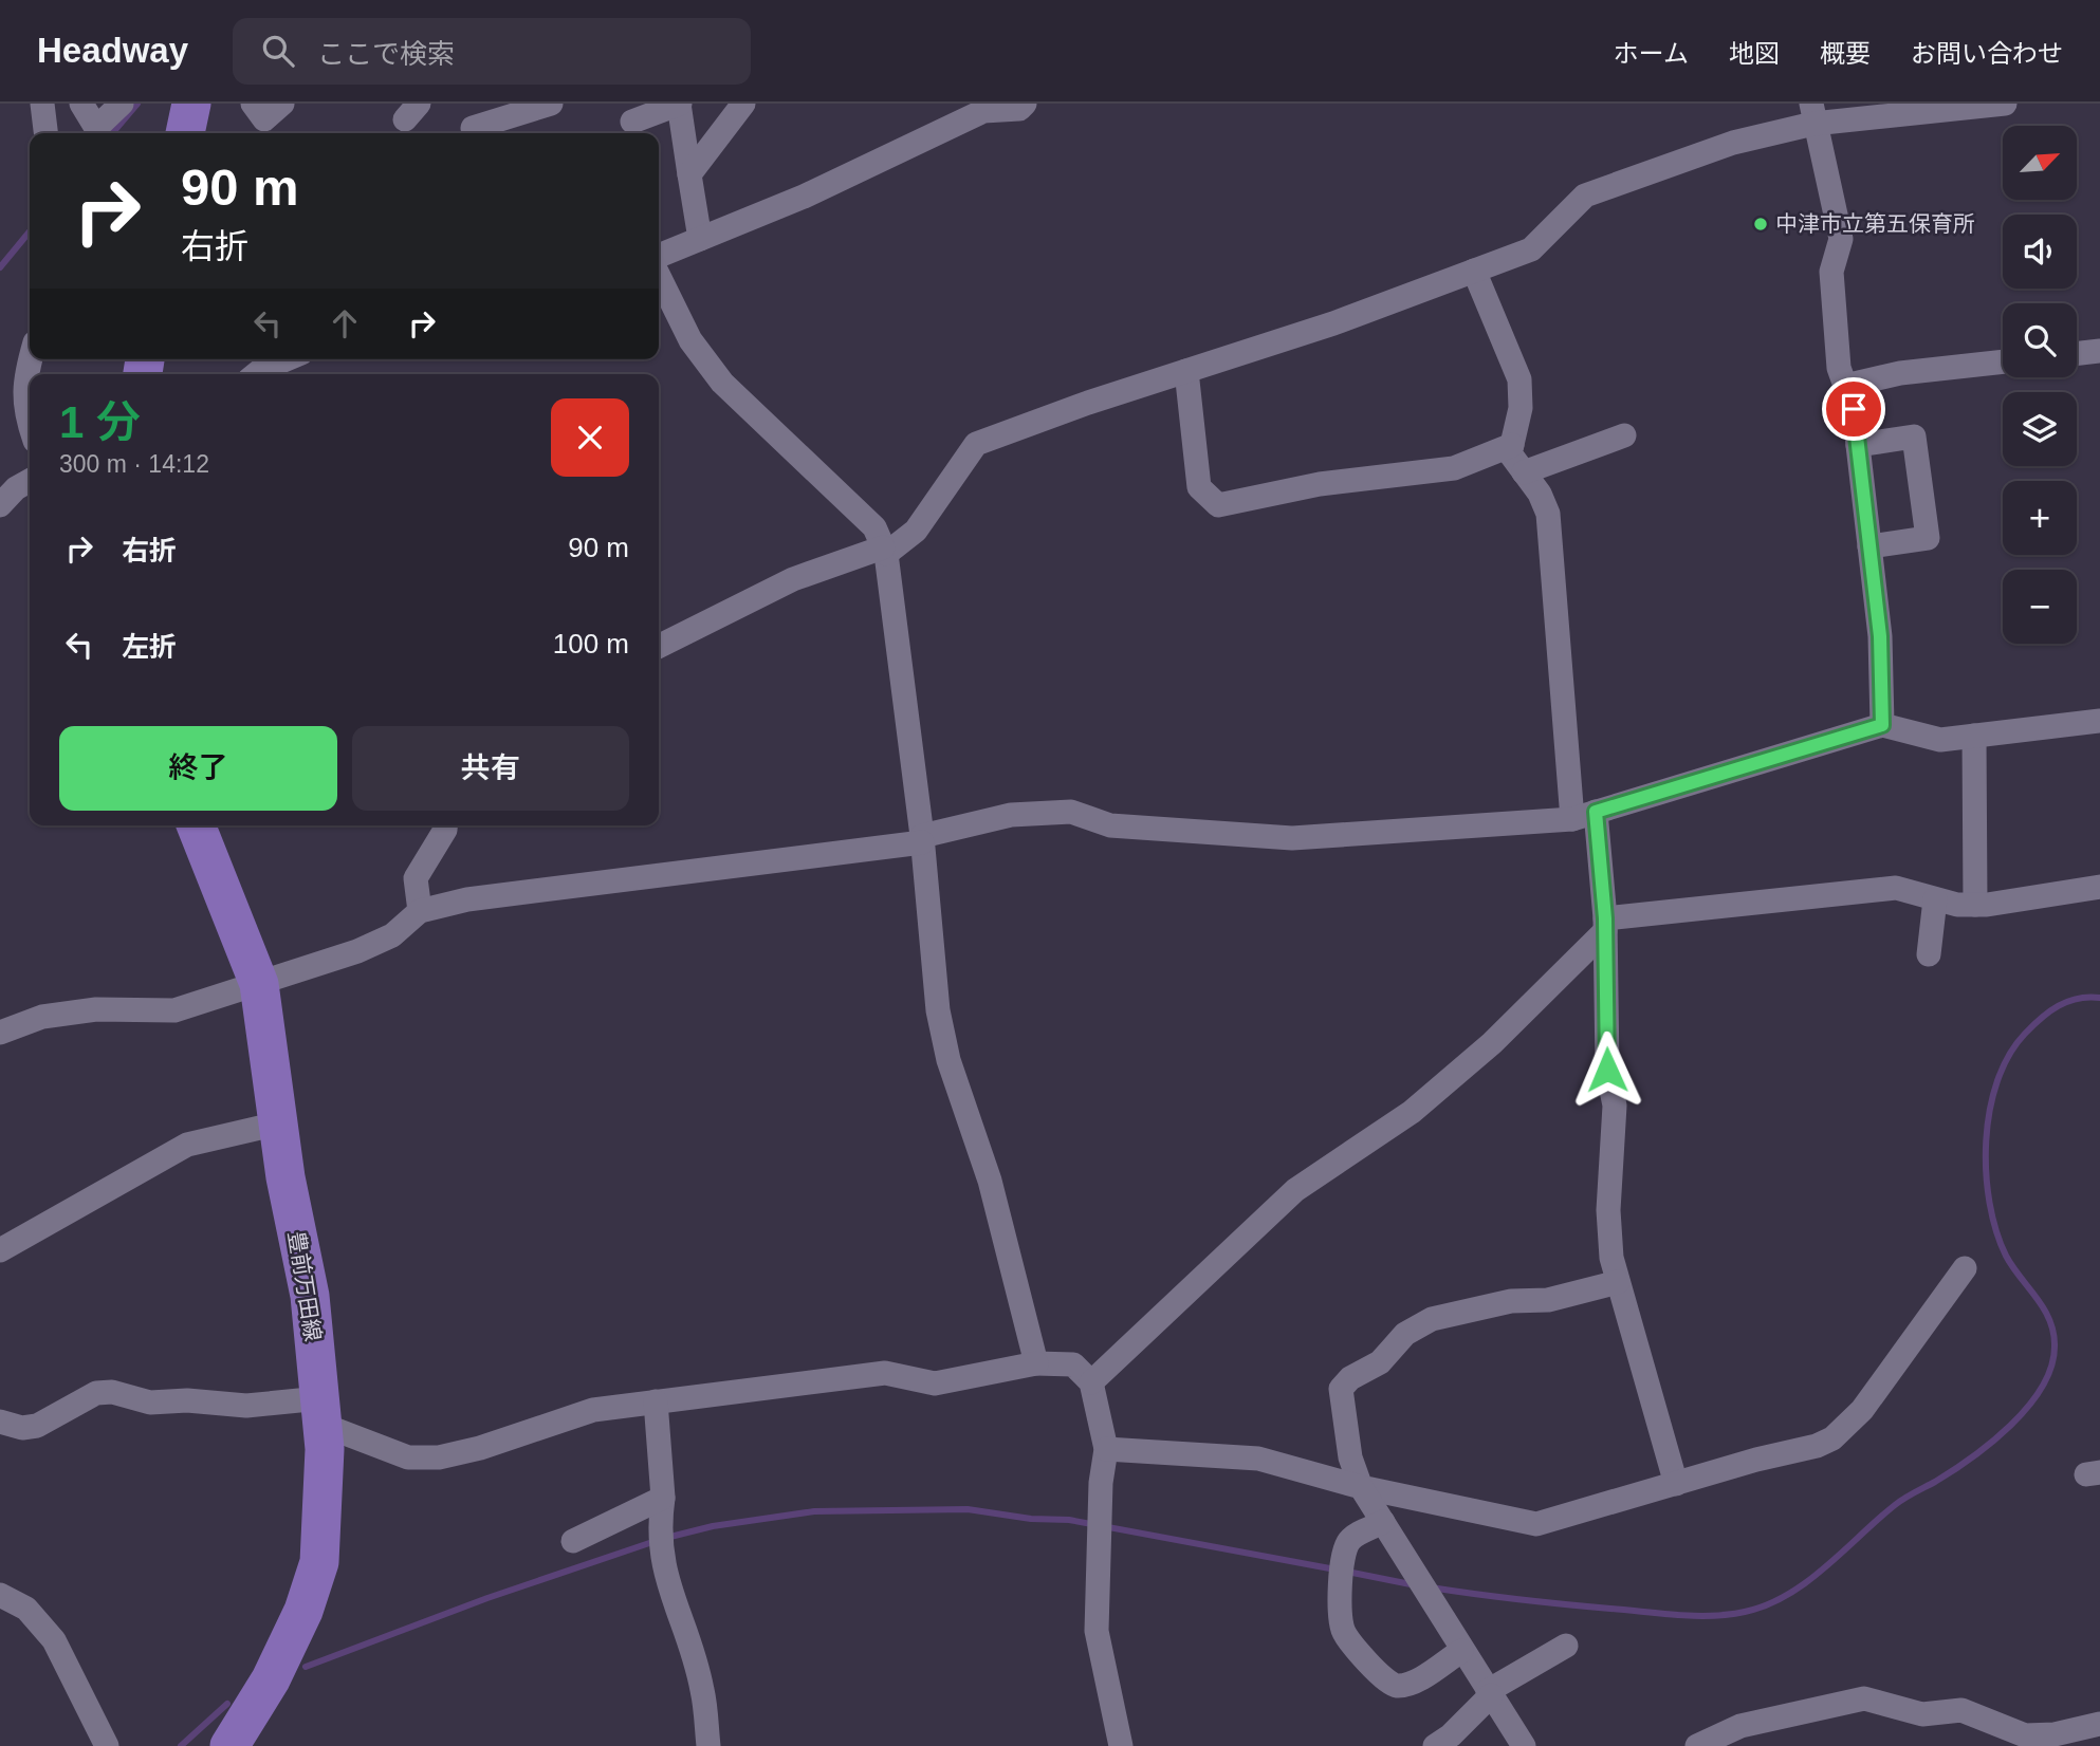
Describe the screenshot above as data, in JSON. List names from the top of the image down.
{
  "streets": {
    "main road": ["豊前万田線"]
  },
  "places": ["中津市立第五保育所"],
  "north": "top right",
  "page": {
    "header": "Headway",
    "search": "ここで検索",
    "nav": [
      "ホーム",
      "地図",
      "概要",
      "お問い合わせ"
    ],
    "map_buttons": ["+", "−"],
    "turn": ["90 m", "右折"],
    "heading": ["1 分", "300 m · 14:12"],
    "list": [
      {
        "name": "右折",
        "value": "90 m"
      },
      {
        "name": "左折",
        "value": "100 m"
      }
    ],
    "buttons": ["終了", "共有"]
  }
}
